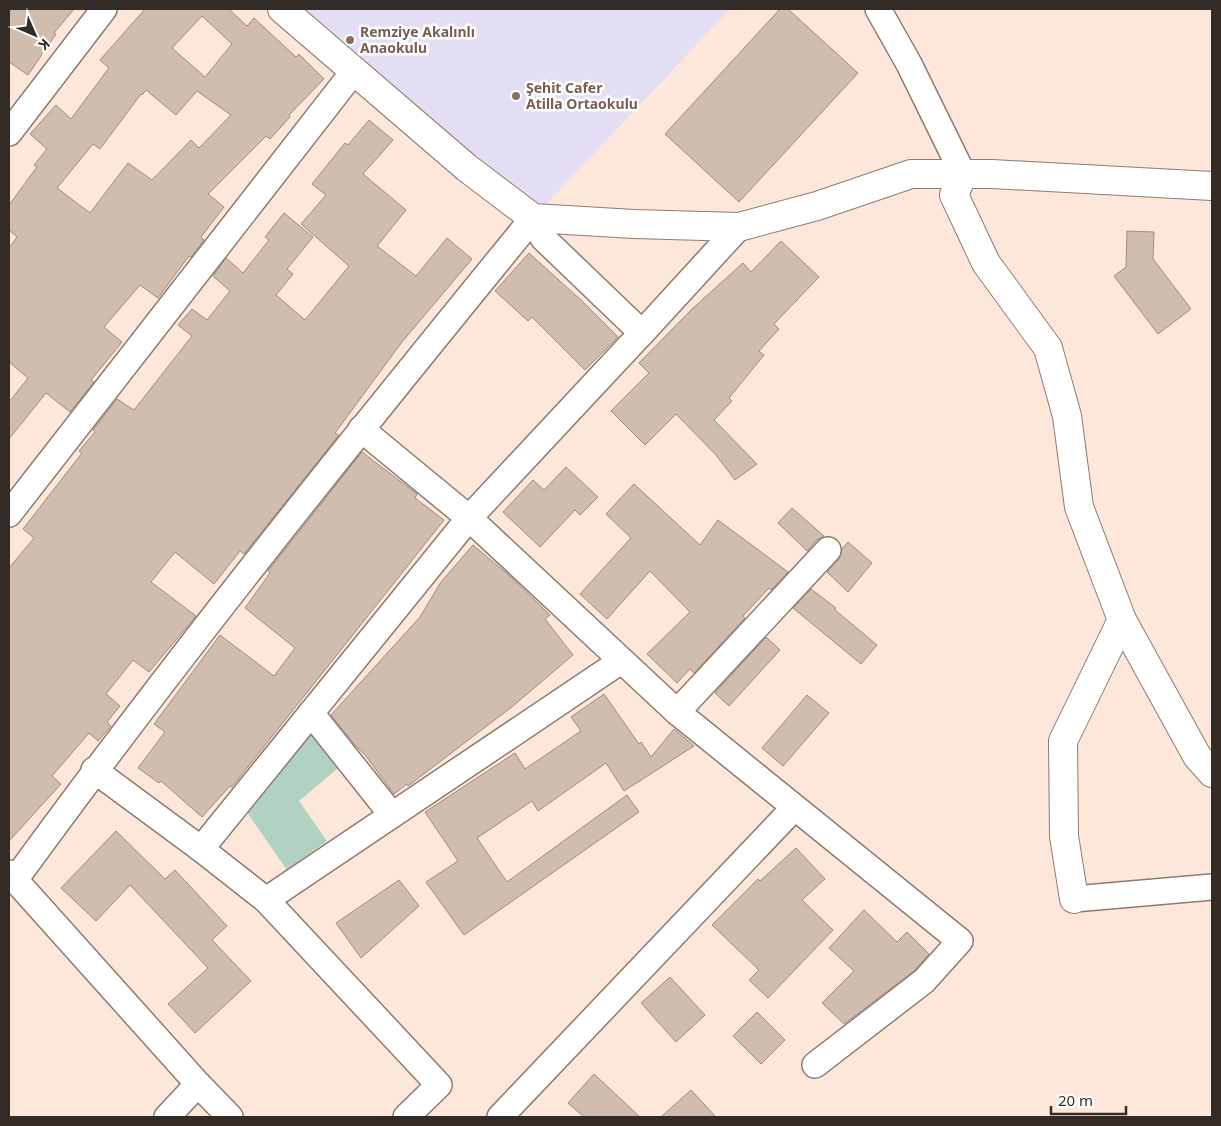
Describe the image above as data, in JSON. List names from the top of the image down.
{
  "places": ["Remziye Akalınlı Anaokulu", "Şehit Cafer Atilla Ortaokulu"],
  "scale_bar": "20 m",
  "north": "bottom right"
}
